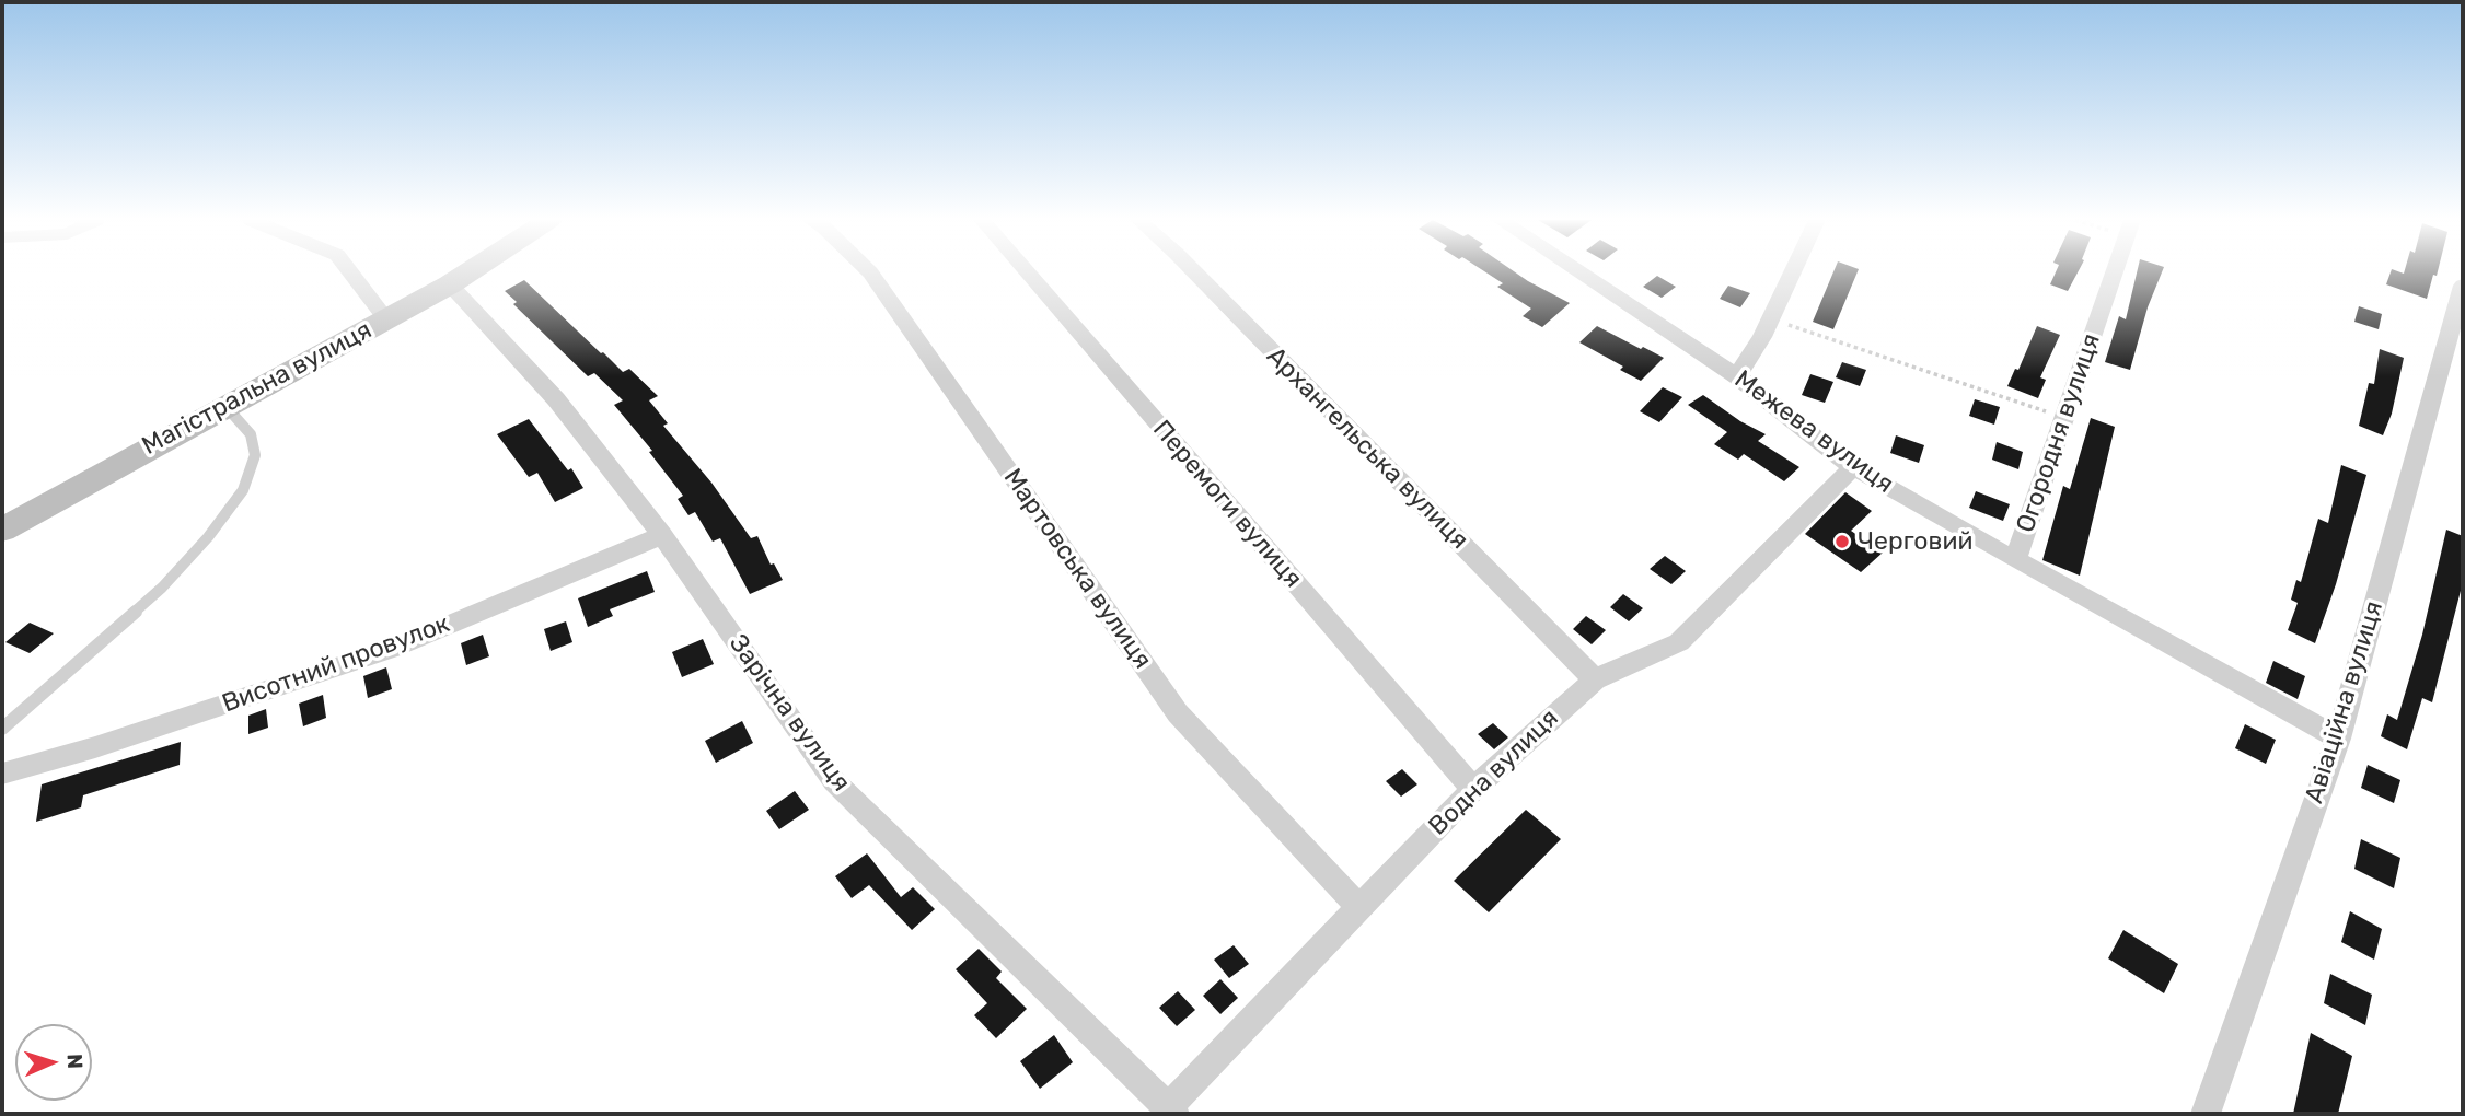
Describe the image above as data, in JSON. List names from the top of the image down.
{
  "streets": {
    "main road": ["Магістральна вулиця"],
    "street": [
      "Межева вулиця",
      "Огородня вулиця",
      "Архангельська вулиця",
      "Перемоги вулиця",
      "Мартовська вулиця",
      "Висотний провулок",
      "Авіаційна вулиця",
      "Зарічна вулиця",
      "Водна вулиця"
    ]
  },
  "crossings": [
    ["Магістральна вулиця", "Зарічна вулиця"],
    ["Межева вулиця", "Огородня вулиця"],
    ["Межева вулиця", "Авіаційна вулиця"],
    ["Межева вулиця", "Водна вулиця"],
    ["Архангельська вулиця", "Водна вулиця"],
    ["Перемоги вулиця", "Водна вулиця"],
    ["Мартовська вулиця", "Водна вулиця"],
    ["Висотний провулок", "Зарічна вулиця"],
    ["Зарічна вулиця", "Водна вулиця"]
  ],
  "places": ["Черговий"],
  "north": "right"
}
